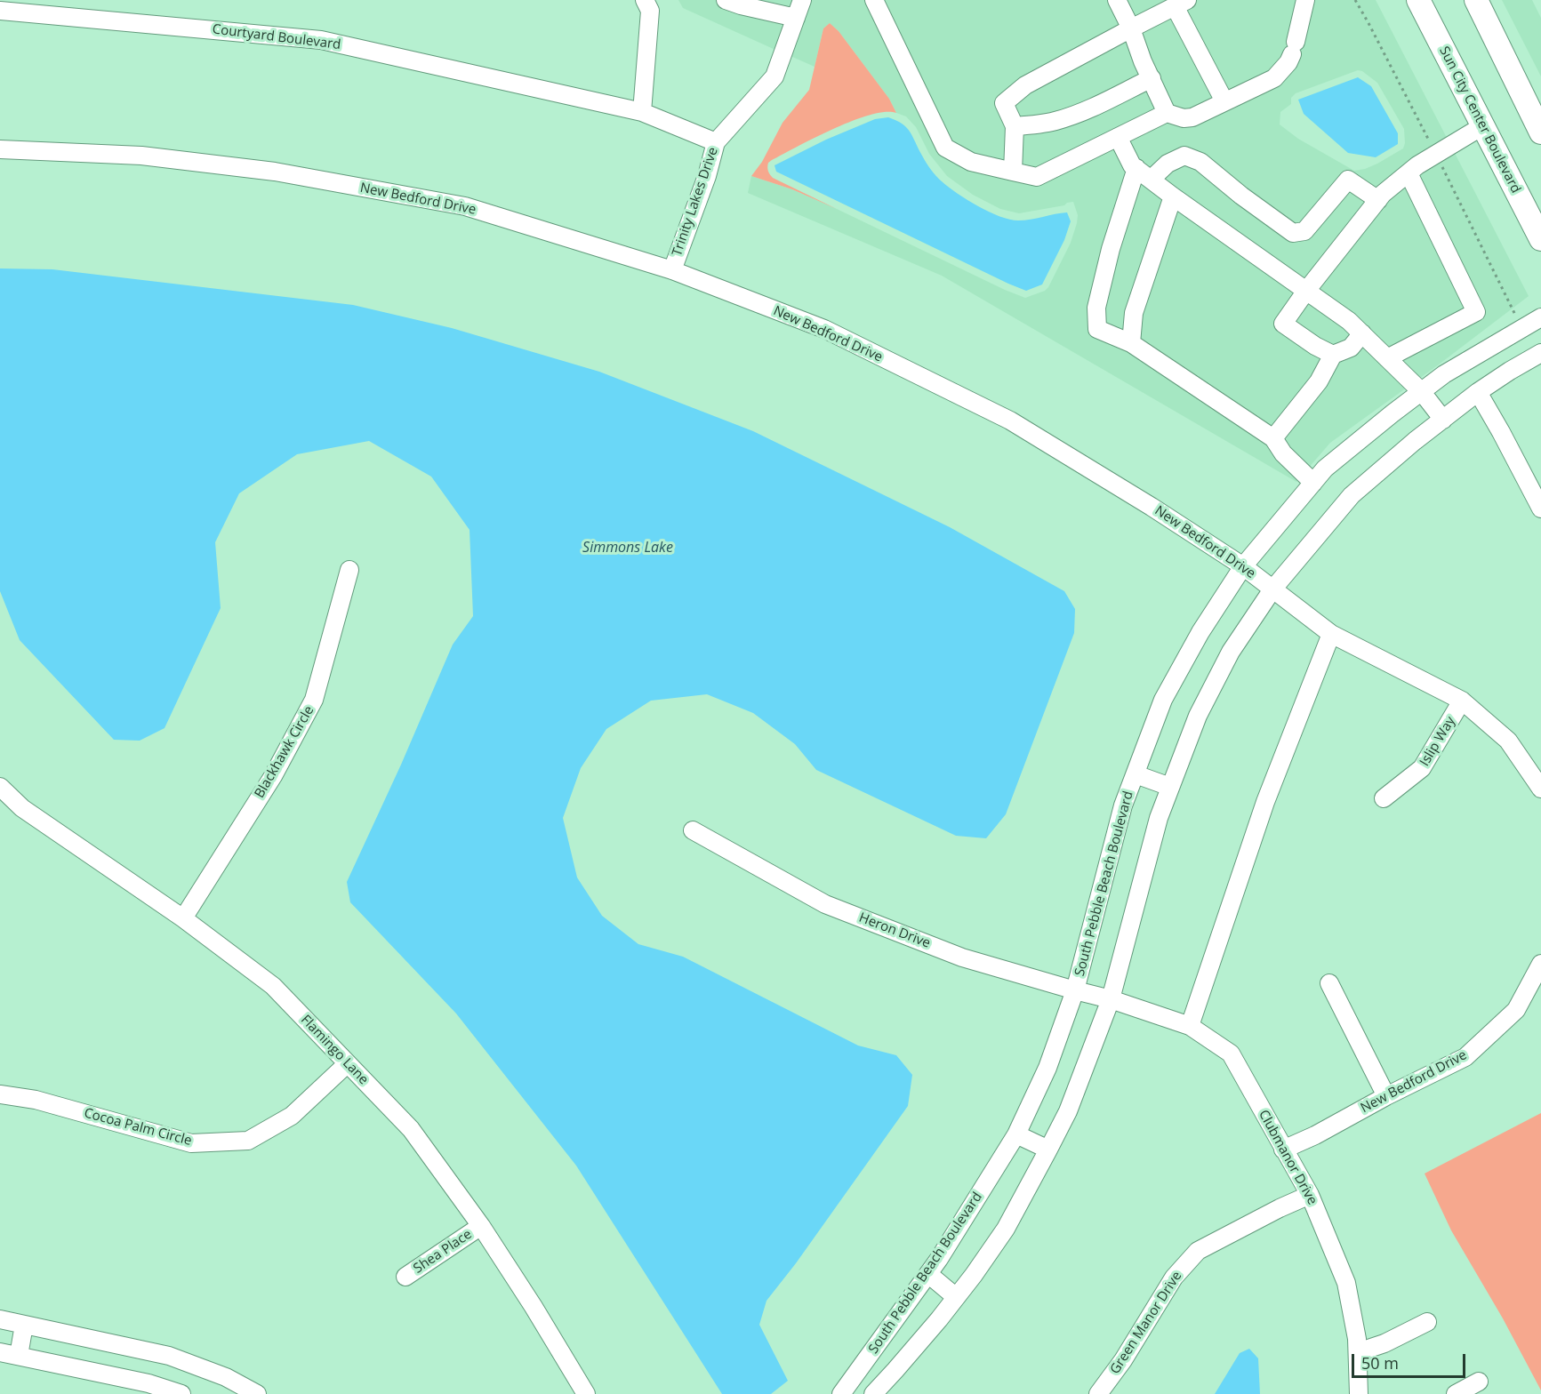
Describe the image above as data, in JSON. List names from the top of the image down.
{
  "streets": {
    "main road": ["Sun City Center Boulevard"],
    "street": [
      "Courtyard Boulevard",
      "New Bedford Drive",
      "Trinity Lakes Drive",
      "Islip Way",
      "Blackhawk Circle",
      "South Pebble Beach Boulevard",
      "Heron Drive",
      "Flamingo Lane",
      "Cocoa Palm Circle",
      "Clubmanor Drive",
      "Shea Place",
      "Green Manor Drive"
    ]
  },
  "crossings": [
    ["Courtyard Boulevard", "Trinity Lakes Drive"],
    ["New Bedford Drive", "Trinity Lakes Drive"],
    ["New Bedford Drive", "Islip Way"],
    ["New Bedford Drive", "South Pebble Beach Boulevard"],
    ["New Bedford Drive", "Clubmanor Drive"],
    ["Blackhawk Circle", "Flamingo Lane"],
    ["South Pebble Beach Boulevard", "Heron Drive"],
    ["Heron Drive", "Clubmanor Drive"],
    ["Flamingo Lane", "Cocoa Palm Circle"],
    ["Flamingo Lane", "Shea Place"],
    ["Clubmanor Drive", "Green Manor Drive"]
  ],
  "water": ["Simmons Lake"],
  "scale_bar": "50 m"
}
